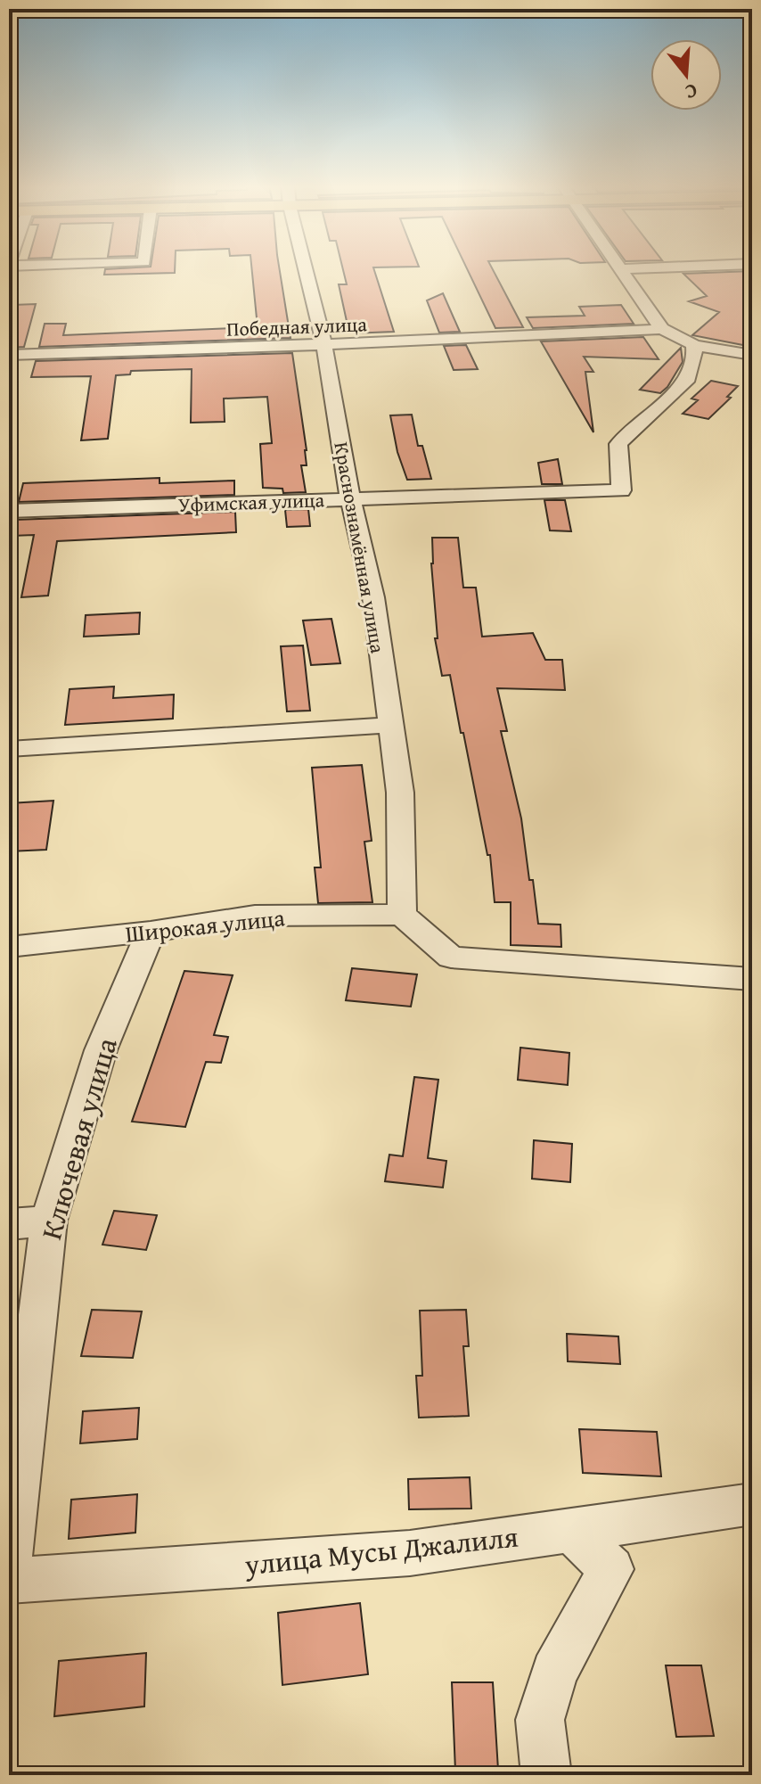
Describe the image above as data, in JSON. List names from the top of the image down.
{
  "streets": {
    "street": [
      "Победная улица",
      "Уфимская улица",
      "Краснознамённая улица",
      "Широкая улица",
      "Ключевая улица",
      "улица Мусы Джалиля"
    ]
  },
  "crossings": [
    ["Победная улица", "Уфимская улица"],
    ["Победная улица", "Краснознамённая улица"],
    ["Уфимская улица", "Краснознамённая улица"],
    ["Краснознамённая улица", "Широкая улица"],
    ["Широкая улица", "Ключевая улица"]
  ],
  "north": "bottom"
}
